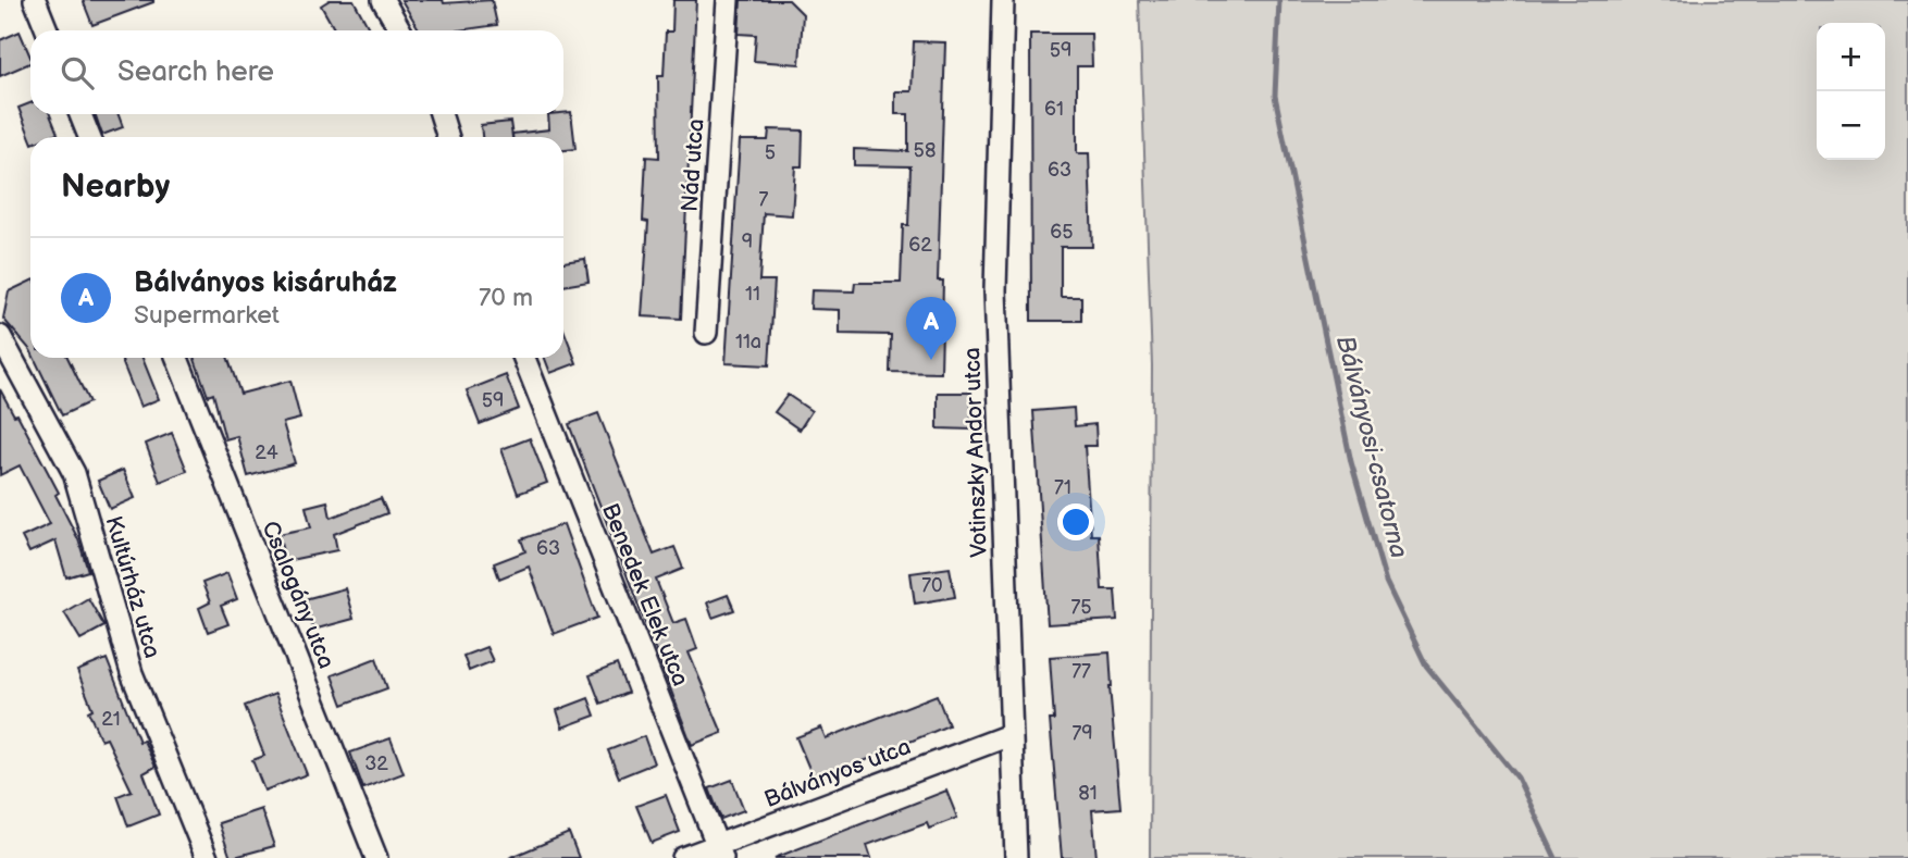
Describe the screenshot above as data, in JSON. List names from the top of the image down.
{
  "streets": {
    "street": [
      "Nád utca",
      "Votinszky Andor utca",
      "Kultúrház utca",
      "Csalogány utca",
      "Benedek Elek utca",
      "Bálványos utca"
    ]
  },
  "crossings": [
    ["Votinszky Andor utca", "Bálványos utca"],
    ["Benedek Elek utca", "Bálványos utca"]
  ],
  "water": ["Bálványosi-csatorna"],
  "house_numbers": [
    "59",
    "61",
    "58",
    "5",
    "63",
    "7",
    "65",
    "9",
    "62",
    "11",
    "11a",
    "59",
    "24",
    "71",
    "63",
    "70",
    "75",
    "77",
    "21",
    "79",
    "32",
    "81"
  ],
  "page": {
    "map_buttons": ["+", "−"],
    "search": "Search here",
    "heading": "Nearby",
    "list": [
      {
        "mark": "A",
        "name": "Bálványos kisáruház",
        "note": "Supermarket",
        "value": "70 m"
      }
    ],
    "pins": "A"
  }
}
